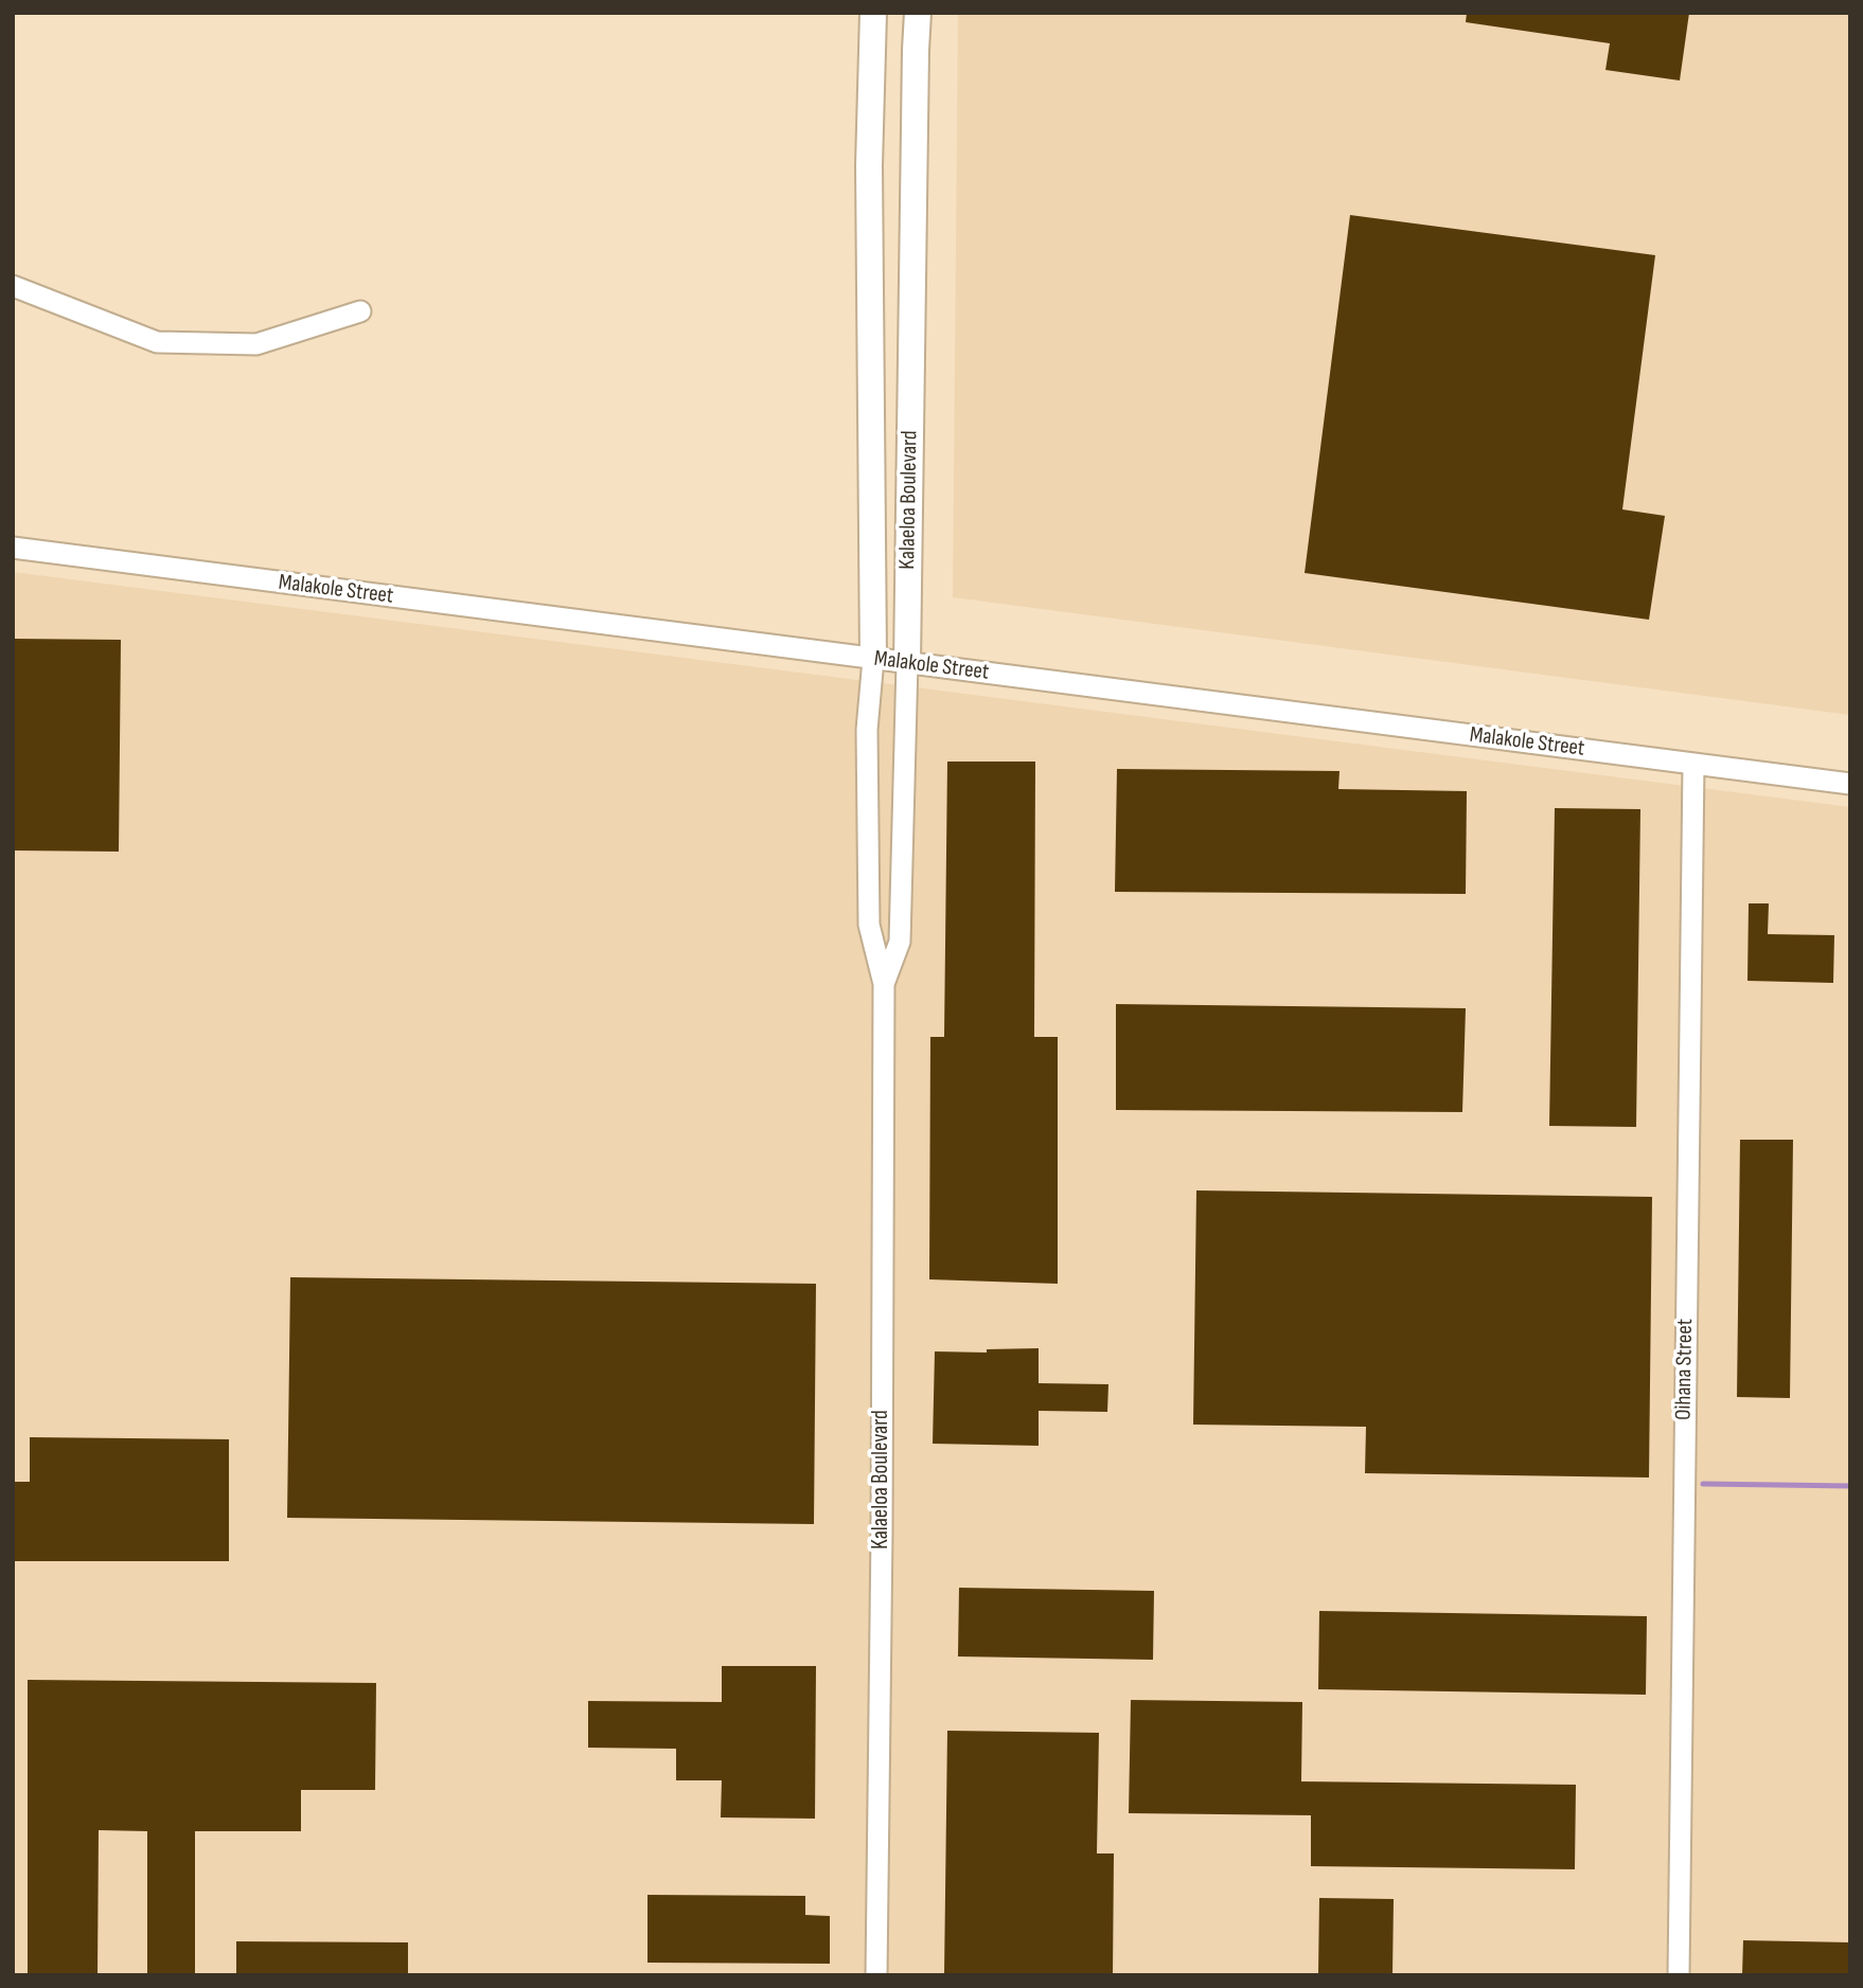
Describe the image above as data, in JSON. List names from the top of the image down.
{
  "streets": {
    "main road": ["Kalaeloa Boulevard"],
    "street": ["Malakole Street", "Oihana Street"]
  },
  "crossings": [
    ["Kalaeloa Boulevard", "Malakole Street"],
    ["Malakole Street", "Oihana Street"]
  ]
}
